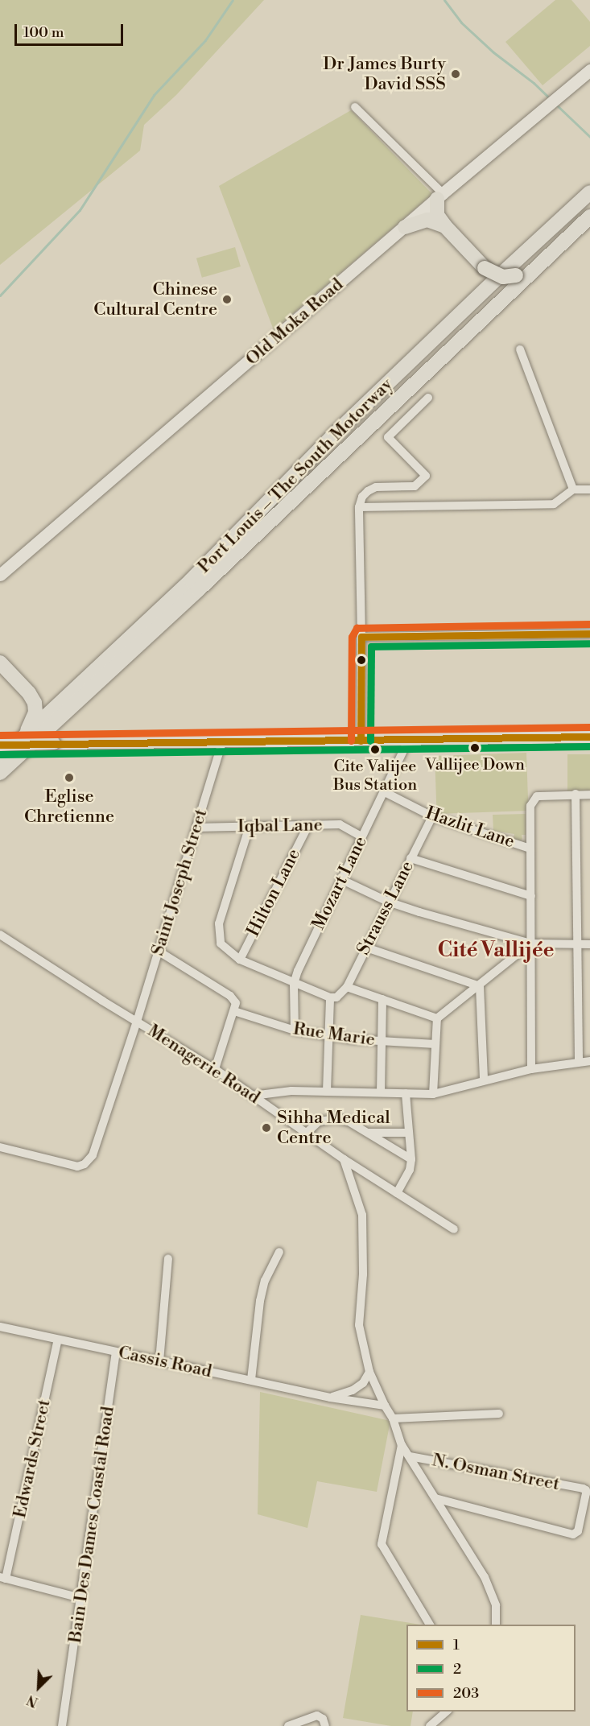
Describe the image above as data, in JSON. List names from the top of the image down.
{
  "streets": {
    "highway": ["Port Louis – The South Motorway"],
    "main road": ["Old Moka Road"],
    "street": [
      "Iqbal Lane",
      "Hazlit Lane",
      "Saint Joseph Street",
      "Mozart Lane",
      "Hilton Lane",
      "Strauss Lane",
      "Rue Marie",
      "Menagerie Road",
      "Cassis Road",
      "Edwards Street",
      "N. Osman Street",
      "Bain Des Dames Coastal Road"
    ]
  },
  "crossings": [
    ["Iqbal Lane", "Saint Joseph Street"],
    ["Iqbal Lane", "Mozart Lane"],
    ["Iqbal Lane", "Hilton Lane"],
    ["Hazlit Lane", "Mozart Lane"],
    ["Hazlit Lane", "Strauss Lane"],
    ["Saint Joseph Street", "Menagerie Road"],
    ["Mozart Lane", "Rue Marie"],
    ["Cassis Road", "Edwards Street"],
    ["Cassis Road", "Bain Des Dames Coastal Road"]
  ],
  "districts": ["Cité Vallijée"],
  "places": [
    "Dr James Burty David SSS",
    "Chinese Cultural Centre",
    "Vallijee Down",
    "Cite Valijee Bus Station",
    "Eglise Chretienne",
    "Sihha Medical Centre"
  ],
  "lines": ["transit line 203", "transit line 1", "transit line 2"],
  "legend": ["1", "2", "203"],
  "scale_bar": "100 m",
  "north": "bottom left"
}
